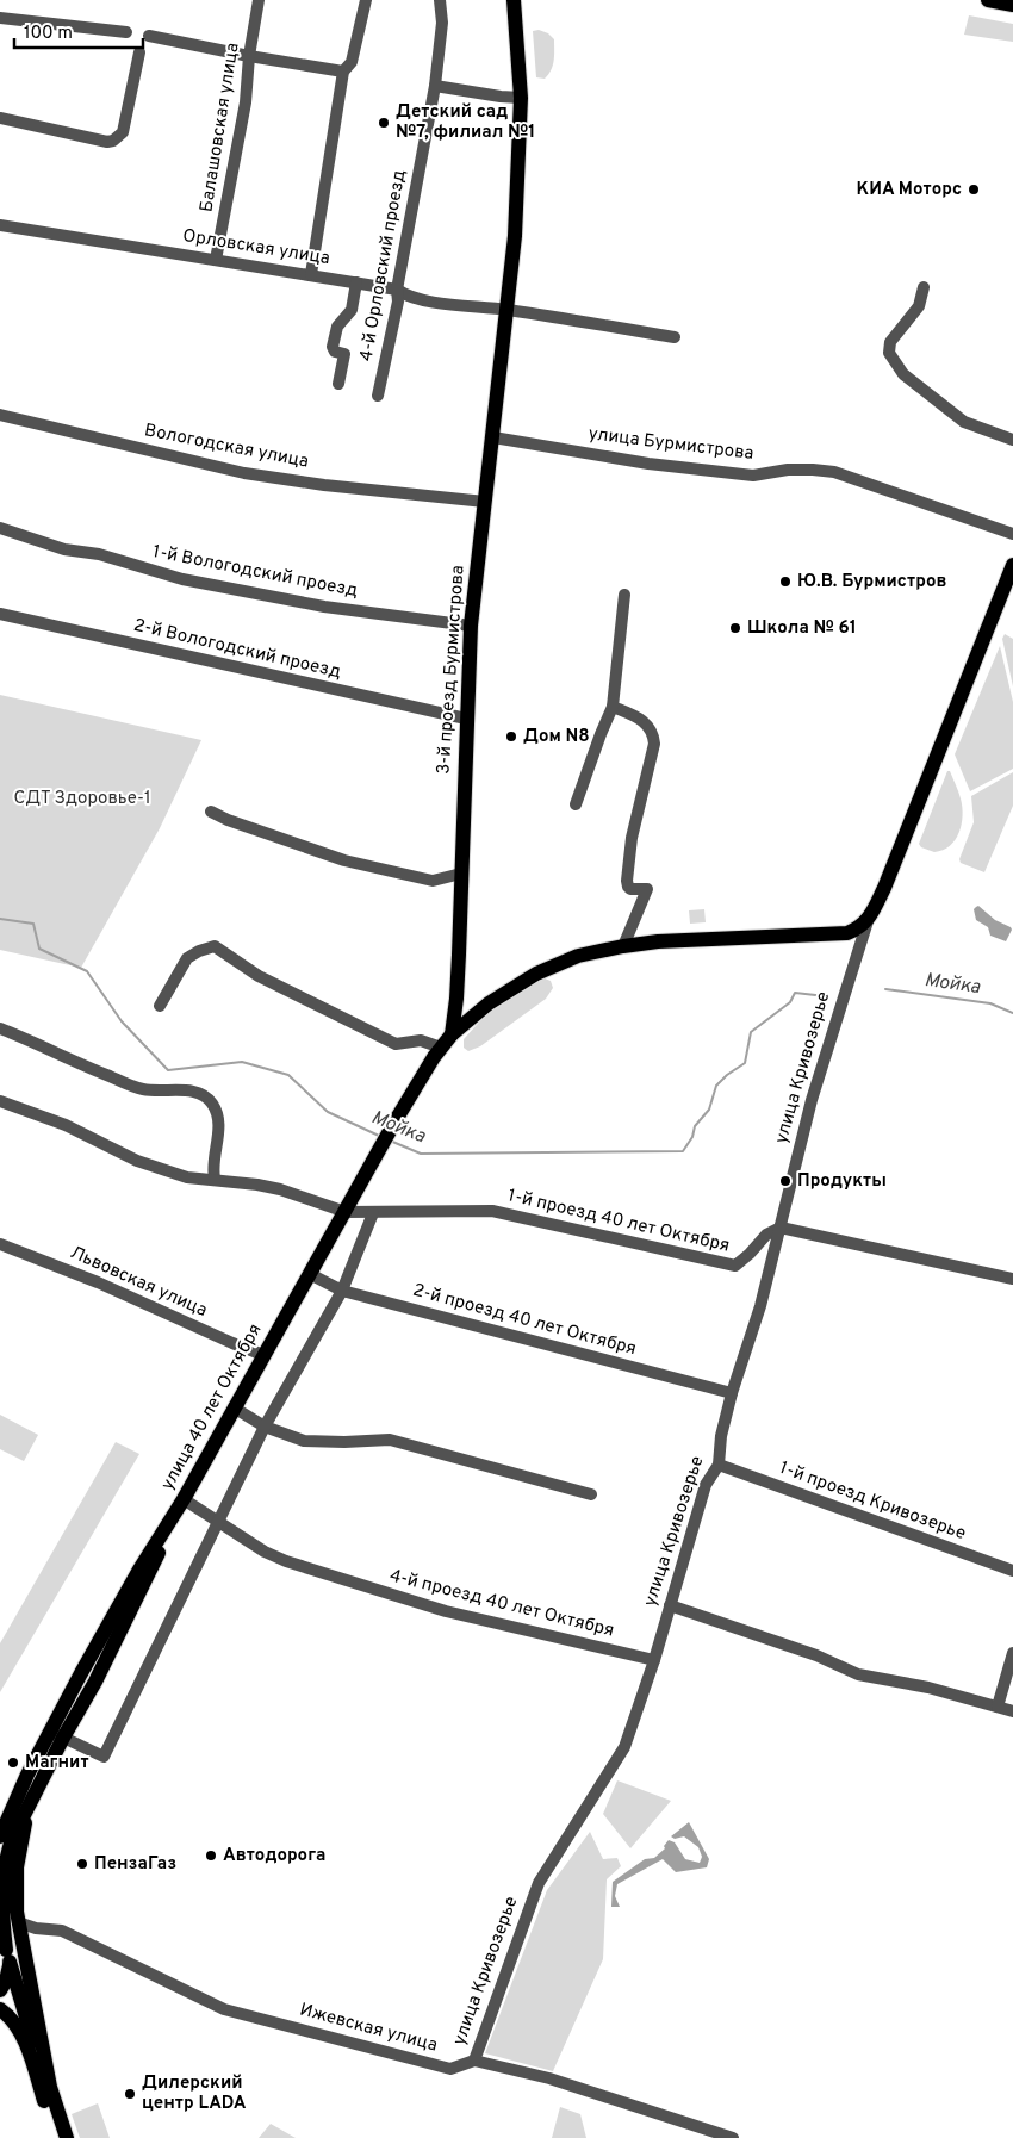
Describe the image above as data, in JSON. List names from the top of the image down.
{
  "streets": {
    "main road": ["3-й проезд Бурмистрова", "улица Кривозерье", "улица 40 лет Октября"],
    "street": [
      "Балашовская улица",
      "Орловская улица",
      "4-й Орловский проезд",
      "улица Бурмистрова",
      "Вологодская улица",
      "1-й Вологодский проезд",
      "2-й Вологодский проезд",
      "1-й проезд 40 лет Октября",
      "Львовская улица",
      "2-й проезд 40 лет Октября",
      "1-й проезд Кривозерье",
      "4-й проезд 40 лет Октября",
      "Ижевская улица"
    ]
  },
  "crossings": [
    ["Балашовская улица", "Орловская улица"],
    ["Орловская улица", "4-й Орловский проезд"],
    ["Орловская улица", "3-й проезд Бурмистрова"],
    ["улица Бурмистрова", "3-й проезд Бурмистрова"],
    ["Вологодская улица", "3-й проезд Бурмистрова"],
    ["1-й Вологодский проезд", "3-й проезд Бурмистрова"],
    ["2-й Вологодский проезд", "3-й проезд Бурмистрова"],
    ["3-й проезд Бурмистрова", "улица 40 лет Октября"],
    ["улица Кривозерье", "1-й проезд 40 лет Октября"],
    ["улица Кривозерье", "2-й проезд 40 лет Октября"],
    ["улица Кривозерье", "1-й проезд Кривозерье"],
    ["улица Кривозерье", "4-й проезд 40 лет Октября"],
    ["улица Кривозерье", "Ижевская улица"],
    ["Львовская улица", "улица 40 лет Октября"],
    ["2-й проезд 40 лет Октября", "улица 40 лет Октября"],
    ["улица 40 лет Октября", "4-й проезд 40 лет Октября"],
    ["улица 40 лет Октября", "Ижевская улица"]
  ],
  "water": ["Мойка"],
  "parks": ["СДТ Здоровье-1"],
  "places": [
    "Детский сад №7, филиал №1",
    "КИА Моторс",
    "Ю.В. Бурмистров",
    "Школа № 61",
    "Дом N8",
    "Продукты",
    "Магнит",
    "Автодорога",
    "ПензаГаз",
    "Дилерский центр LADA"
  ],
  "scale_bar": "100 m"
}
